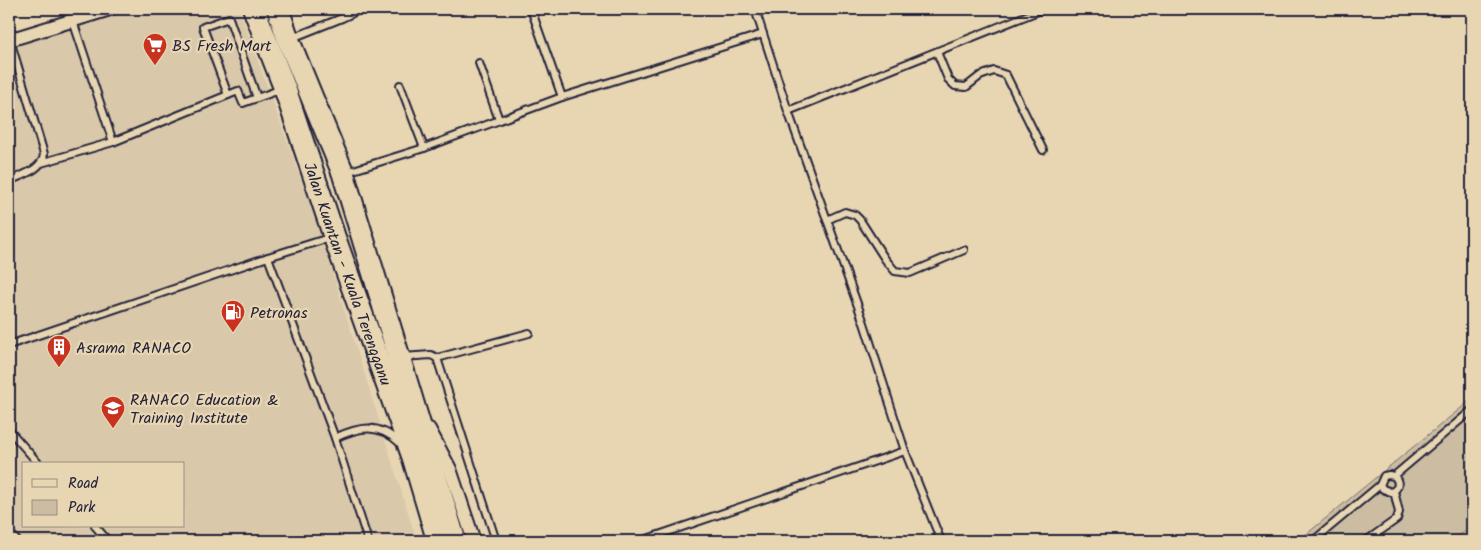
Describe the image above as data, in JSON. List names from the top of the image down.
{
  "streets": {
    "highway": ["Jalan Kuantan - Kuala Terengganu"]
  },
  "places": {
    "supermarket": ["BS Fresh Mart"],
    "fuel station": ["Petronas"],
    "building": ["Asrama RANACO"],
    "school or university": ["RANACO Education & Training Institute"]
  },
  "legend": ["Road", "Park"]
}
